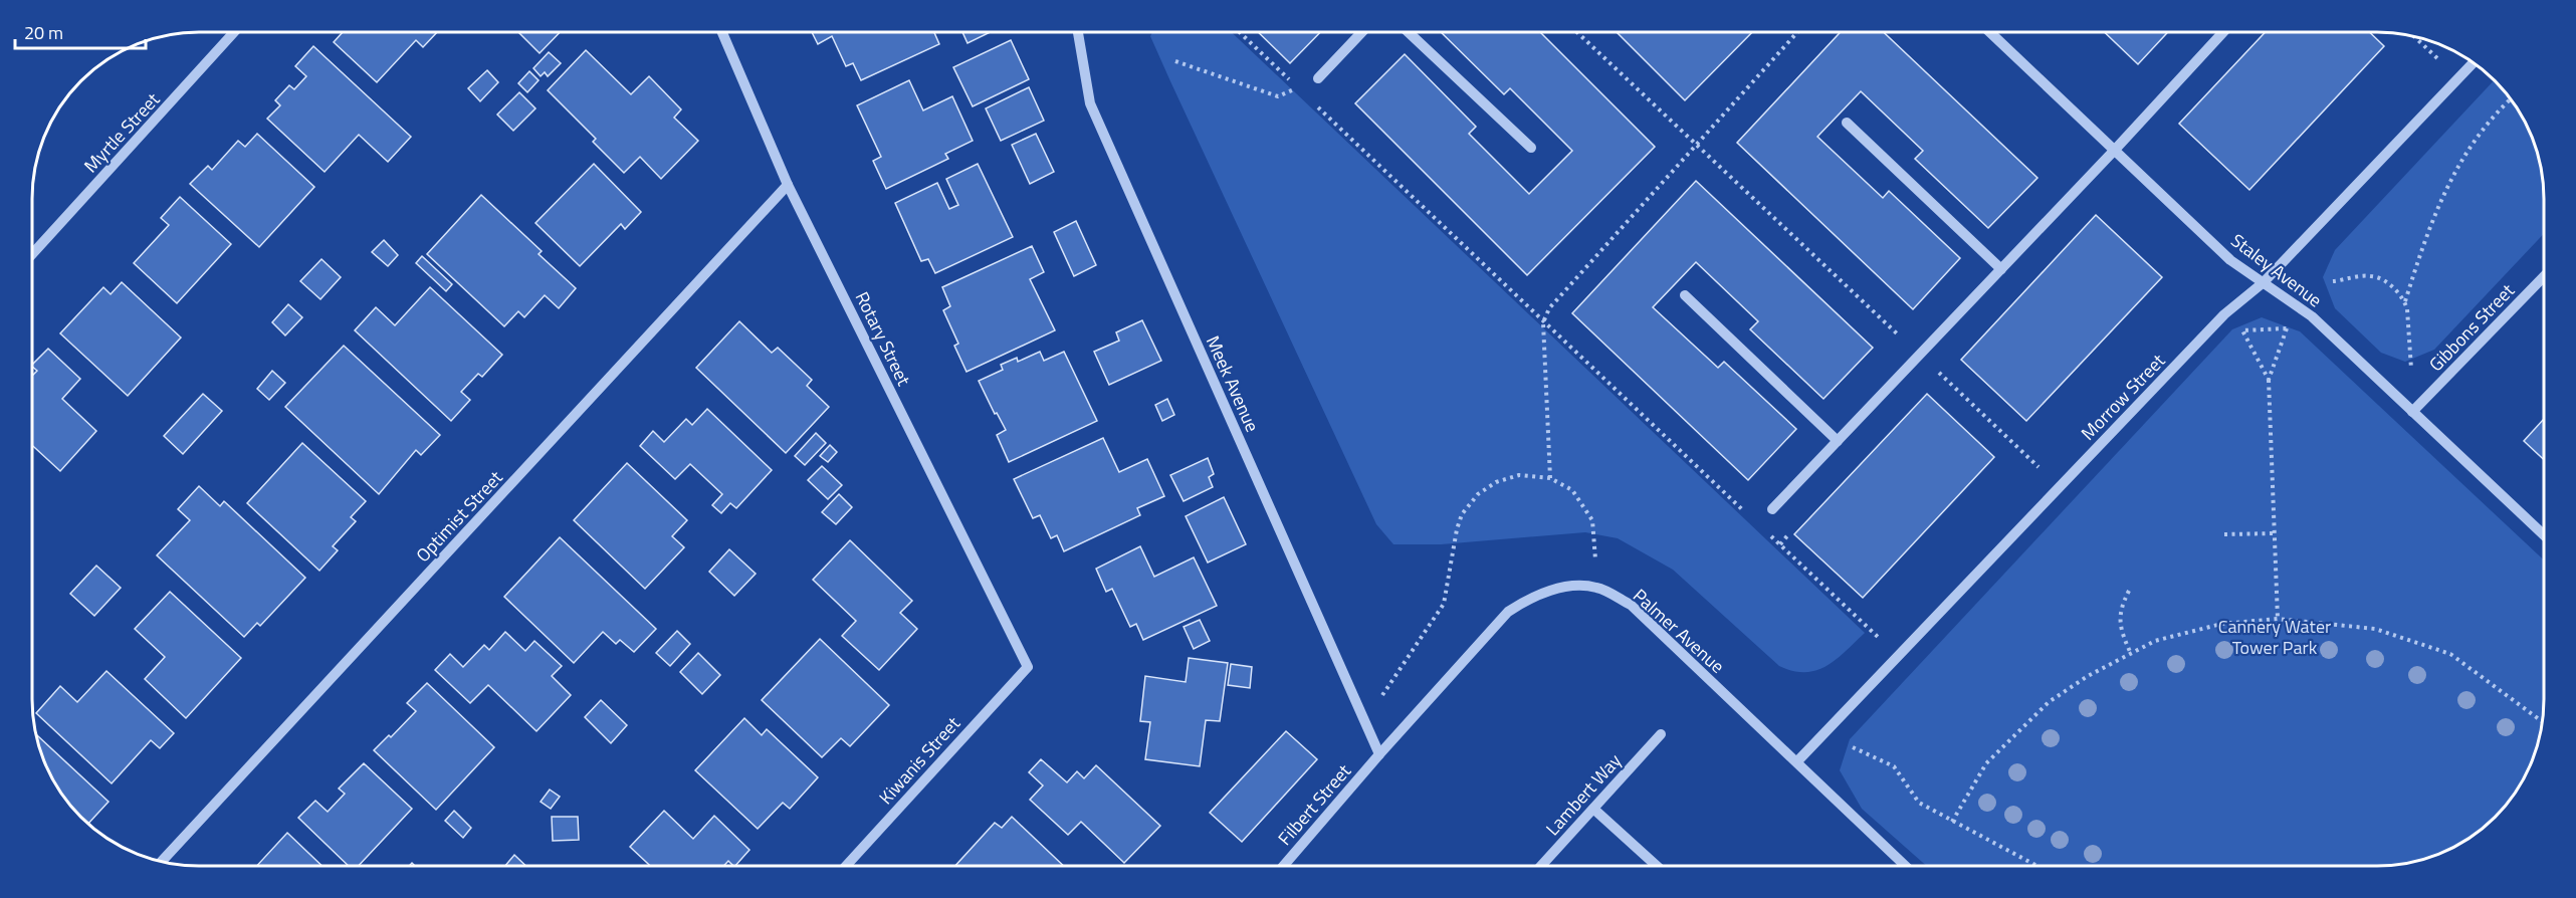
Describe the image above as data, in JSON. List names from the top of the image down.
{
  "streets": {
    "street": [
      "Myrtle Street",
      "Staley Avenue",
      "Gibbons Street",
      "Rotary Street",
      "Meek Avenue",
      "Morrow Street",
      "Optimist Street",
      "Palmer Avenue",
      "Kiwanis Street",
      "Lambert Way",
      "Filbert Street"
    ]
  },
  "crossings": [
    ["Staley Avenue", "Gibbons Street"],
    ["Staley Avenue", "Morrow Street"],
    ["Rotary Street", "Optimist Street"],
    ["Rotary Street", "Kiwanis Street"],
    ["Meek Avenue", "Palmer Avenue"],
    ["Meek Avenue", "Filbert Street"],
    ["Morrow Street", "Palmer Avenue"],
    ["Palmer Avenue", "Filbert Street"]
  ],
  "parks": ["Cannery Water Tower Park"],
  "scale_bar": "20 m"
}
